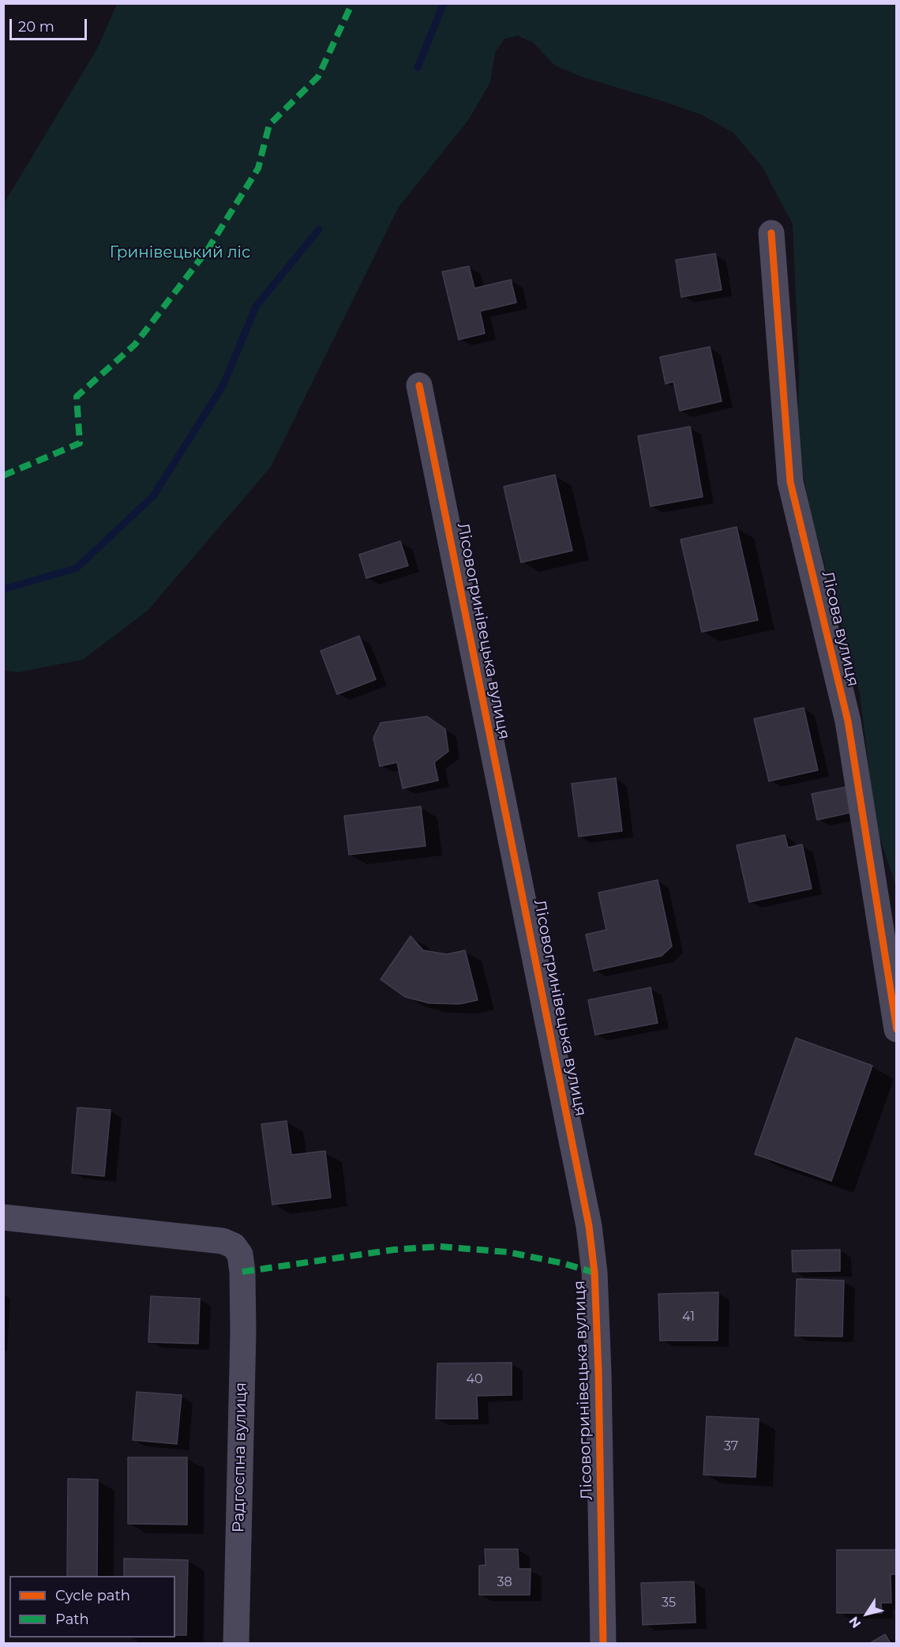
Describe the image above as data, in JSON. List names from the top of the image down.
{
  "streets": {
    "street": ["Лісова вулиця", "Лісовогринівецька вулиця", "Радгоспна вулиця"]
  },
  "parks": ["Гринівецький ліс"],
  "house_numbers": [
    "41",
    "40",
    "37",
    "38",
    "35"
  ],
  "legend": ["Cycle path", "Path"],
  "scale_bar": "20 m",
  "north": "bottom left"
}
